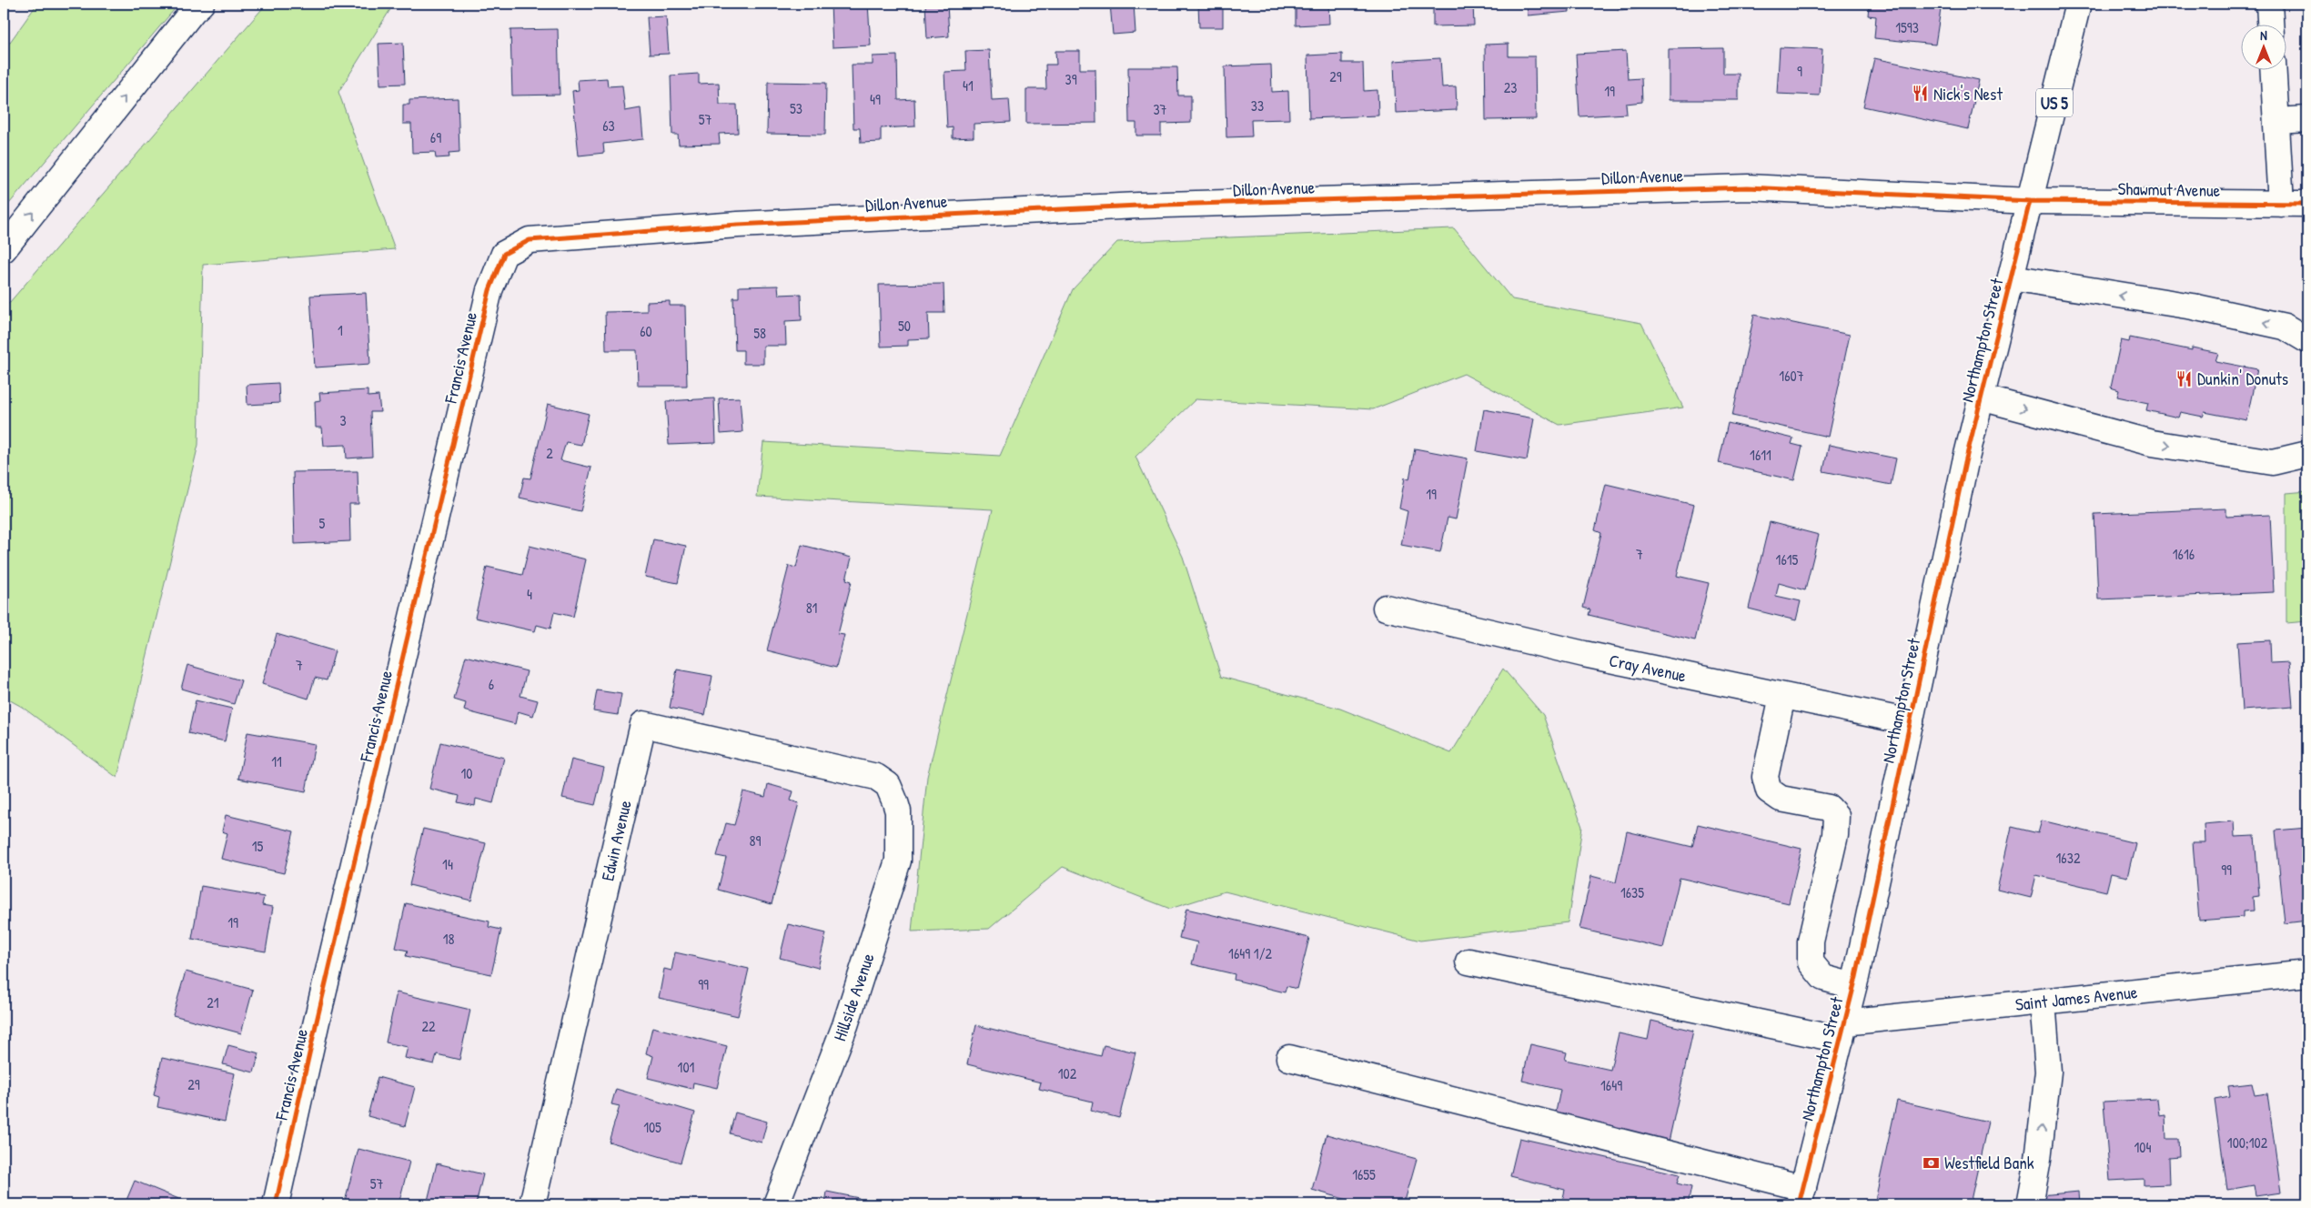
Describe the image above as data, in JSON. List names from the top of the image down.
{
  "streets": {
    "main road": [
      "US 5",
      "Dillon Avenue",
      "Shawmut Avenue",
      "Northampton Street",
      "Francis Avenue",
      "Cray Avenue",
      "Edwin Avenue",
      "Hillside Avenue",
      "Saint James Avenue"
    ]
  },
  "crossings": [
    ["Dillon Avenue", "Shawmut Avenue"],
    ["Dillon Avenue", "Northampton Street"],
    ["Dillon Avenue", "Francis Avenue"],
    ["Shawmut Avenue", "Northampton Street"],
    ["Northampton Street", "Cray Avenue"],
    ["Northampton Street", "Saint James Avenue"],
    ["Edwin Avenue", "Hillside Avenue"]
  ],
  "places": {
    "restaurant": ["Nick's Nest", "Dunkin' Donuts"],
    "bank": ["Westfield Bank"]
  },
  "house_numbers": [
    "1593",
    "9",
    "29",
    "39",
    "41",
    "23",
    "19",
    "49",
    "33",
    "53",
    "37",
    "57",
    "63",
    "69",
    "50",
    "1",
    "60",
    "58",
    "1607",
    "3",
    "2",
    "1611",
    "19",
    "5",
    "7",
    "1616",
    "1615",
    "4",
    "81",
    "7",
    "6",
    "11",
    "10",
    "89",
    "15",
    "1632",
    "14",
    "99",
    "1635",
    "19",
    "18",
    "1649 1/2",
    "99",
    "21",
    "22",
    "101",
    "102",
    "29",
    "1649",
    "105",
    "100;102",
    "104",
    "1655",
    "57"
  ],
  "north": "top"
}
